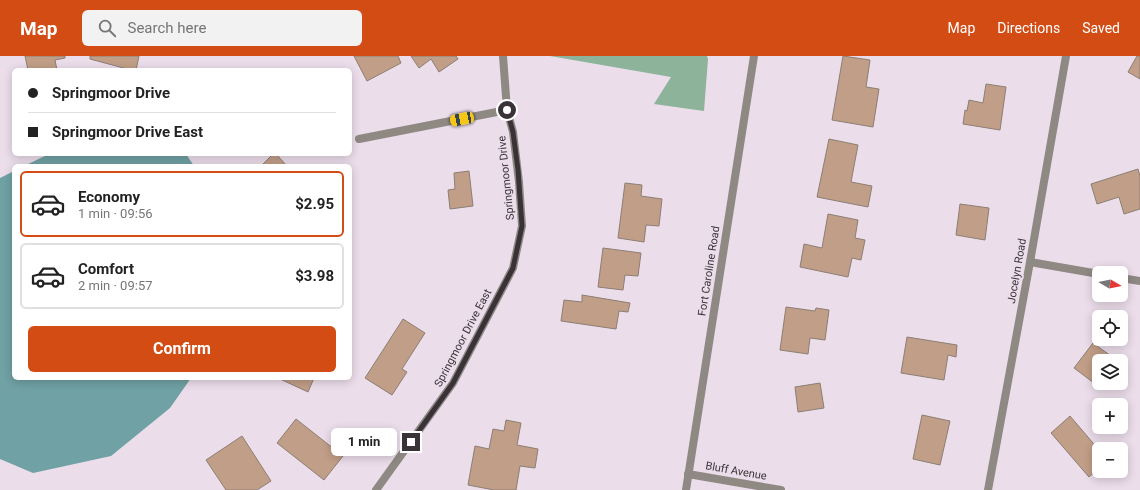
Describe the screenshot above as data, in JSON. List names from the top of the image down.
{
  "streets": {
    "street": [
      "Springmoor Drive",
      "Fort Caroline Road",
      "Jocelyn Road",
      "Springmoor Drive East",
      "Bluff Avenue"
    ]
  },
  "crossings": [
    ["Springmoor Drive", "Springmoor Drive East"],
    ["Fort Caroline Road", "Bluff Avenue"]
  ],
  "north": "right",
  "page": {
    "header": "Map",
    "search": "Search here",
    "nav": ["Map", "Directions", "Saved"],
    "banner": ["Springmoor Drive", "Springmoor Drive East"],
    "list": [
      {
        "name": "Economy",
        "note": "1 min · 09:56",
        "value": "$2.95"
      },
      {
        "name": "Comfort",
        "note": "2 min · 09:57",
        "value": "$3.98"
      }
    ],
    "map_buttons": ["+", "−"],
    "buttons": "Confirm",
    "bubble": "1 min"
  }
}
